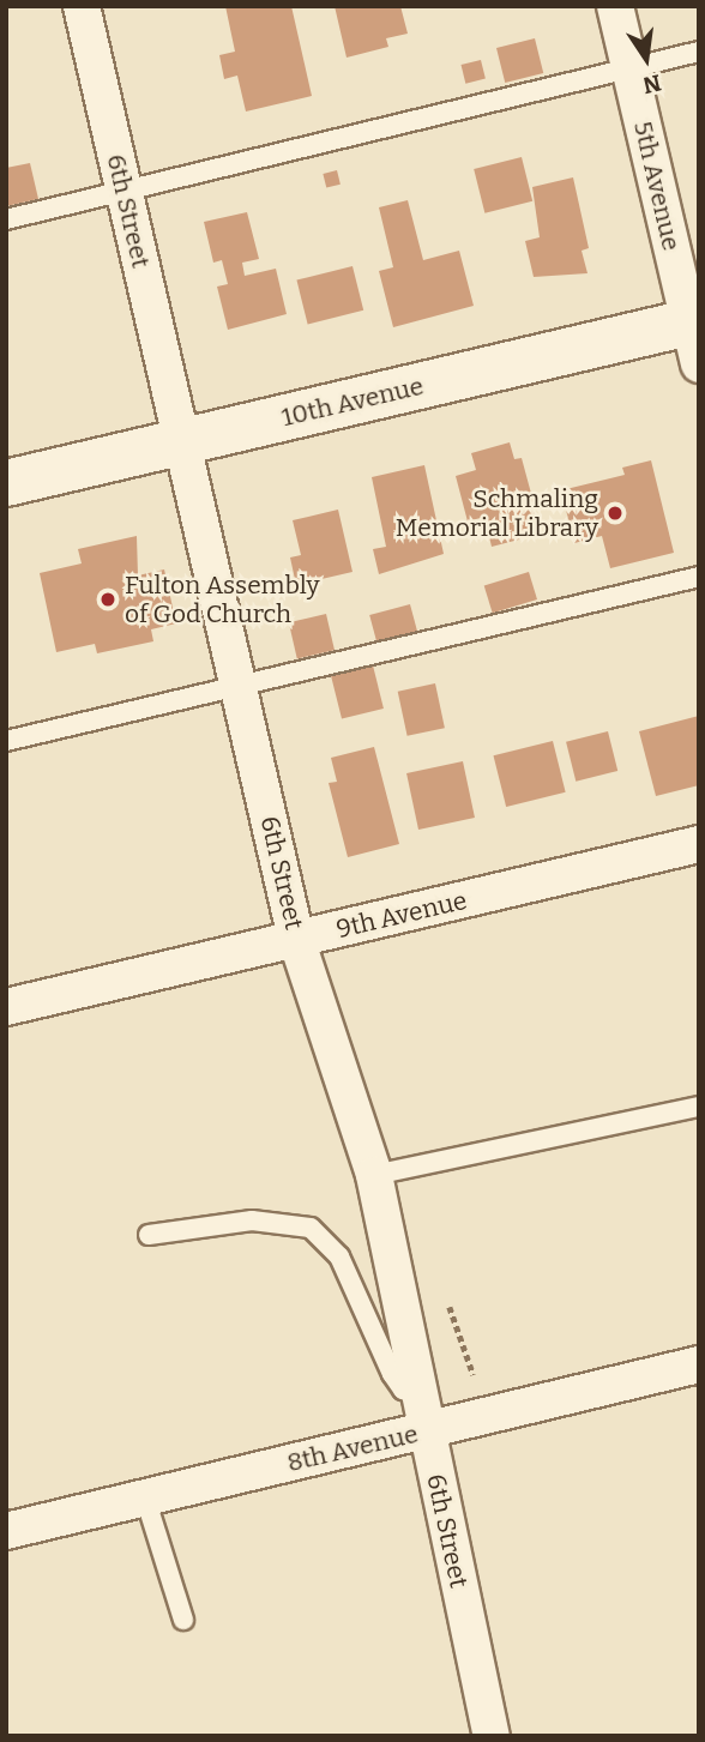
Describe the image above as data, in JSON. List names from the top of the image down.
{
  "streets": {
    "street": [
      "5th Avenue",
      "6th Street",
      "10th Avenue",
      "9th Avenue",
      "8th Avenue"
    ]
  },
  "crossings": [
    ["5th Avenue", "10th Avenue"],
    ["6th Street", "10th Avenue"],
    ["6th Street", "9th Avenue"],
    ["6th Street", "8th Avenue"]
  ],
  "places": ["Schmaling Memorial Library", "Fulton Assembly of God Church"],
  "north": "bottom"
}
